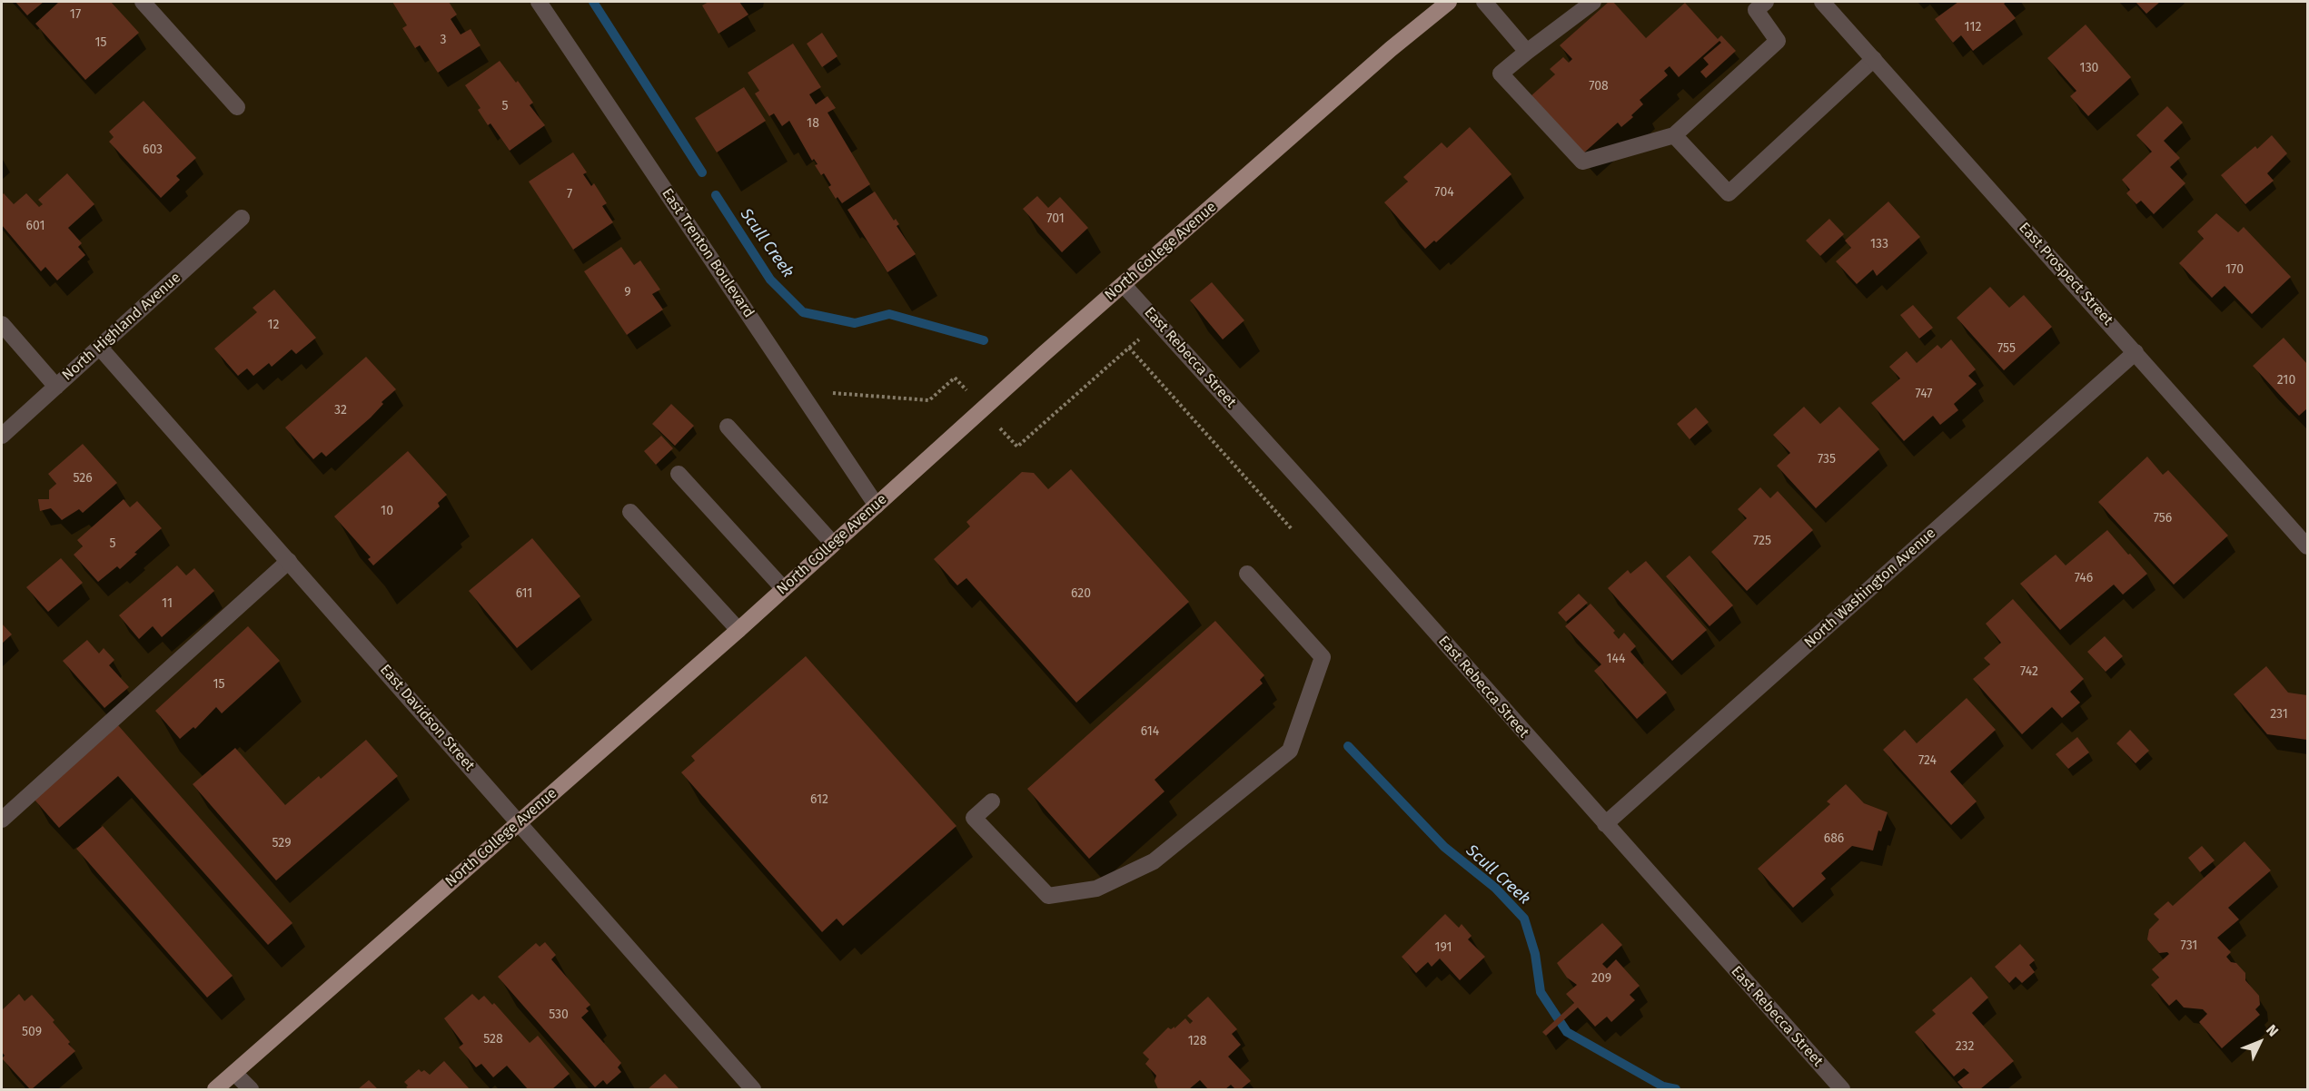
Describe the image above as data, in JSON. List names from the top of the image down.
{
  "streets": {
    "main road": ["North College Avenue"],
    "street": [
      "East Trenton Boulevard",
      "East Prospect Street",
      "North Highland Avenue",
      "East Rebecca Street",
      "North Washington Avenue",
      "East Davidson Street"
    ]
  },
  "crossings": [
    ["North College Avenue", "East Trenton Boulevard"],
    ["North College Avenue", "East Rebecca Street"],
    ["North College Avenue", "East Davidson Street"],
    ["East Prospect Street", "North Washington Avenue"],
    ["North Highland Avenue", "East Davidson Street"],
    ["East Rebecca Street", "North Washington Avenue"]
  ],
  "water": ["Scull Creek"],
  "house_numbers": [
    "17",
    "112",
    "3",
    "15",
    "130",
    "708",
    "5",
    "18",
    "603",
    "704",
    "7",
    "701",
    "601",
    "133",
    "170",
    "9",
    "12",
    "755",
    "210",
    "747",
    "32",
    "735",
    "526",
    "10",
    "756",
    "725",
    "5",
    "746",
    "611",
    "620",
    "11",
    "144",
    "742",
    "15",
    "231",
    "614",
    "724",
    "612",
    "686",
    "529",
    "731",
    "191",
    "209",
    "530",
    "509",
    "528",
    "128",
    "232"
  ],
  "north": "top right"
}
